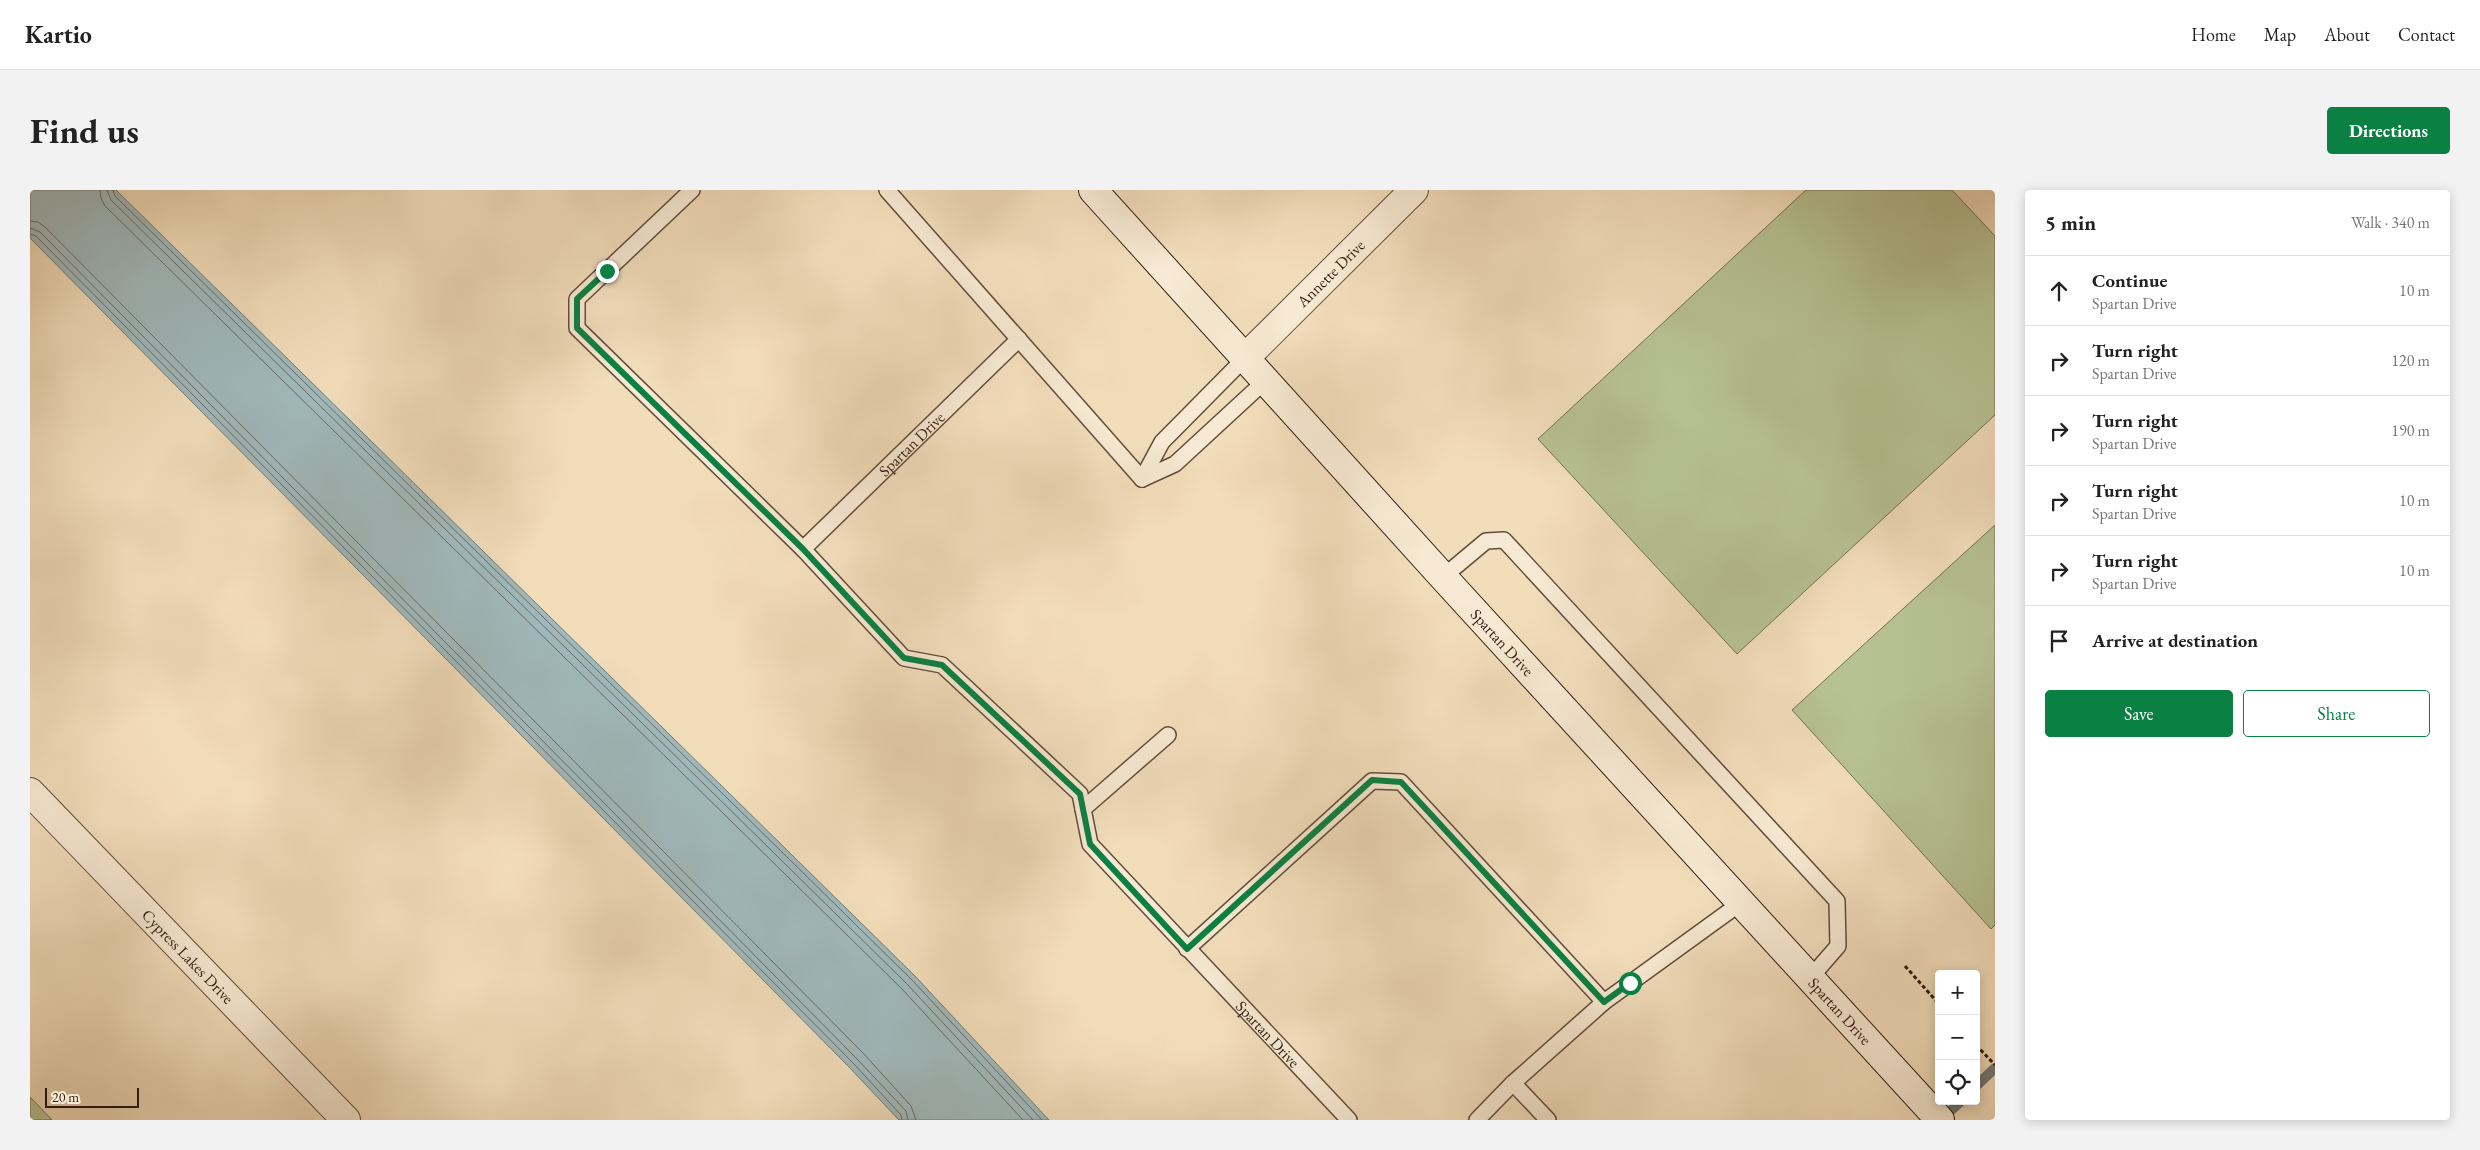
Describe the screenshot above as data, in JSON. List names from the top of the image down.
{
  "streets": {
    "street": ["Annette Drive", "Spartan Drive", "Cypress Lakes Drive"]
  },
  "crossings": [
    ["Annette Drive", "Spartan Drive"]
  ],
  "scale_bar": "20 m",
  "page": {
    "header": "Kartio",
    "nav": [
      "Home",
      "Map",
      "About",
      "Contact"
    ],
    "buttons": [
      "Directions",
      ["Save", "Share"]
    ],
    "title": "Find us",
    "heading": ["5 min", "Walk · 340 m"],
    "list": [
      ["Continue", "Spartan Drive", "10 m"],
      ["Turn right", "Spartan Drive", "120 m"],
      ["Turn right", "Spartan Drive", "190 m"],
      ["Turn right", "Spartan Drive", "10 m"],
      ["Turn right", "Spartan Drive", "10 m"],
      "Arrive at destination"
    ],
    "map_buttons": ["+", "−"],
    "scale": "20 m"
  }
}
